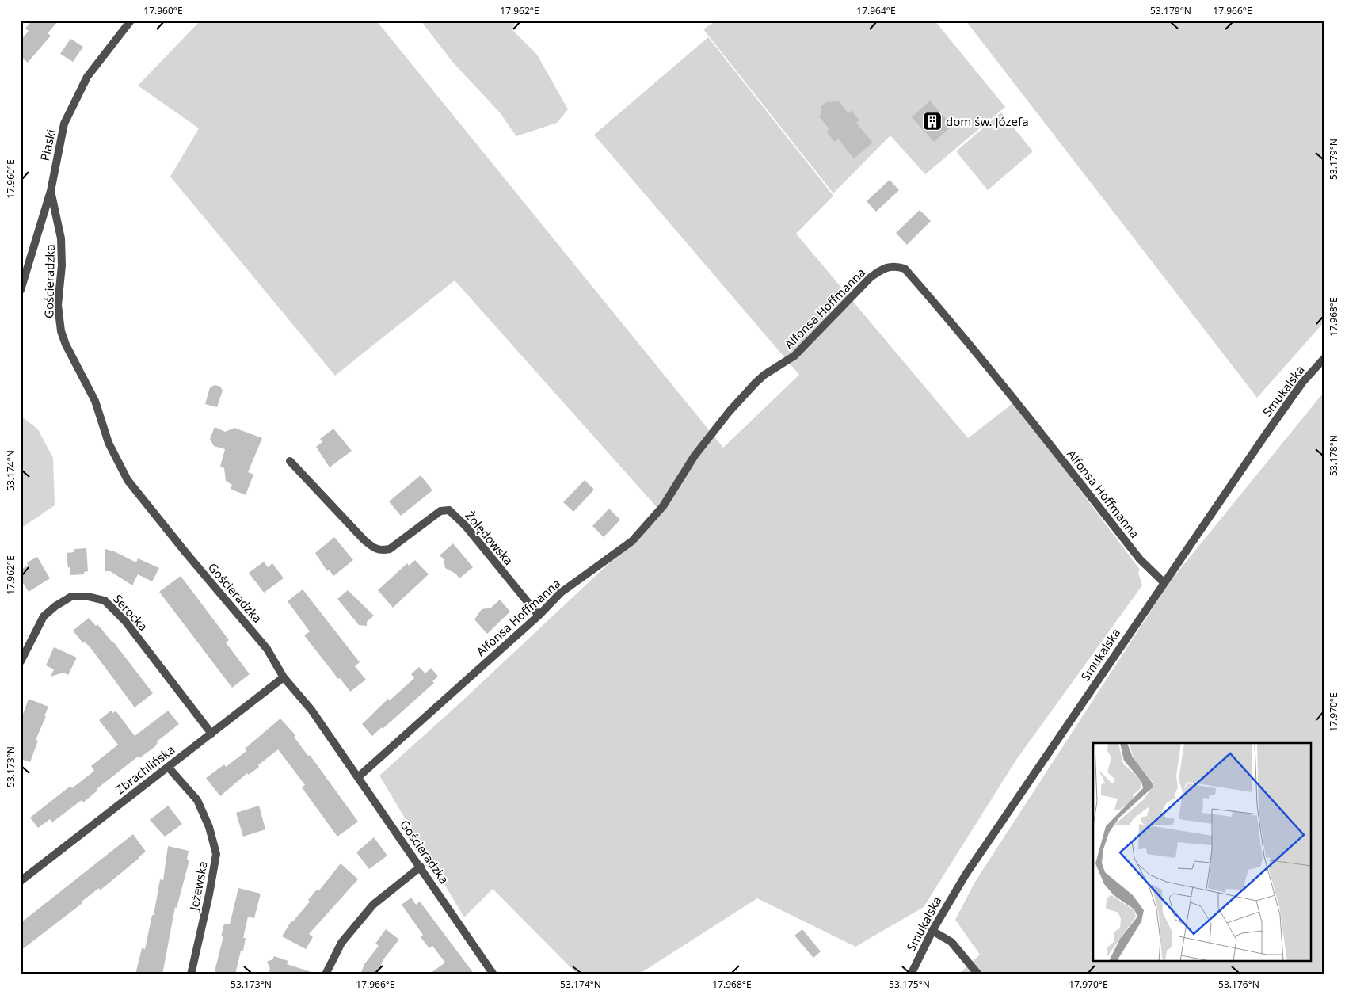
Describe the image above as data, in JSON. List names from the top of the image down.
{
  "streets": {
    "street": [
      "Piaski",
      "Gościeradzka",
      "Alfonsa Hoffmanna",
      "Smukalska",
      "Żołędowska",
      "Serocka",
      "Zbrachlińska",
      "Jeżewska"
    ]
  },
  "crossings": [
    ["Piaski", "Gościeradzka"],
    ["Gościeradzka", "Alfonsa Hoffmanna"],
    ["Gościeradzka", "Zbrachlińska"],
    ["Alfonsa Hoffmanna", "Smukalska"],
    ["Alfonsa Hoffmanna", "Żołędowska"],
    ["Serocka", "Zbrachlińska"],
    ["Zbrachlińska", "Jeżewska"]
  ],
  "places": {
    "building": ["dom św. Józefa"]
  },
  "coordinates": [
    "17.960°E",
    "17.962°E",
    "17.964°E",
    "53.179°N",
    "17.966°E",
    "17.968°E",
    "53.178°N",
    "53.174°N",
    "17.970°E",
    "53.173°N",
    "53.175°N",
    "53.176°N"
  ]
}
